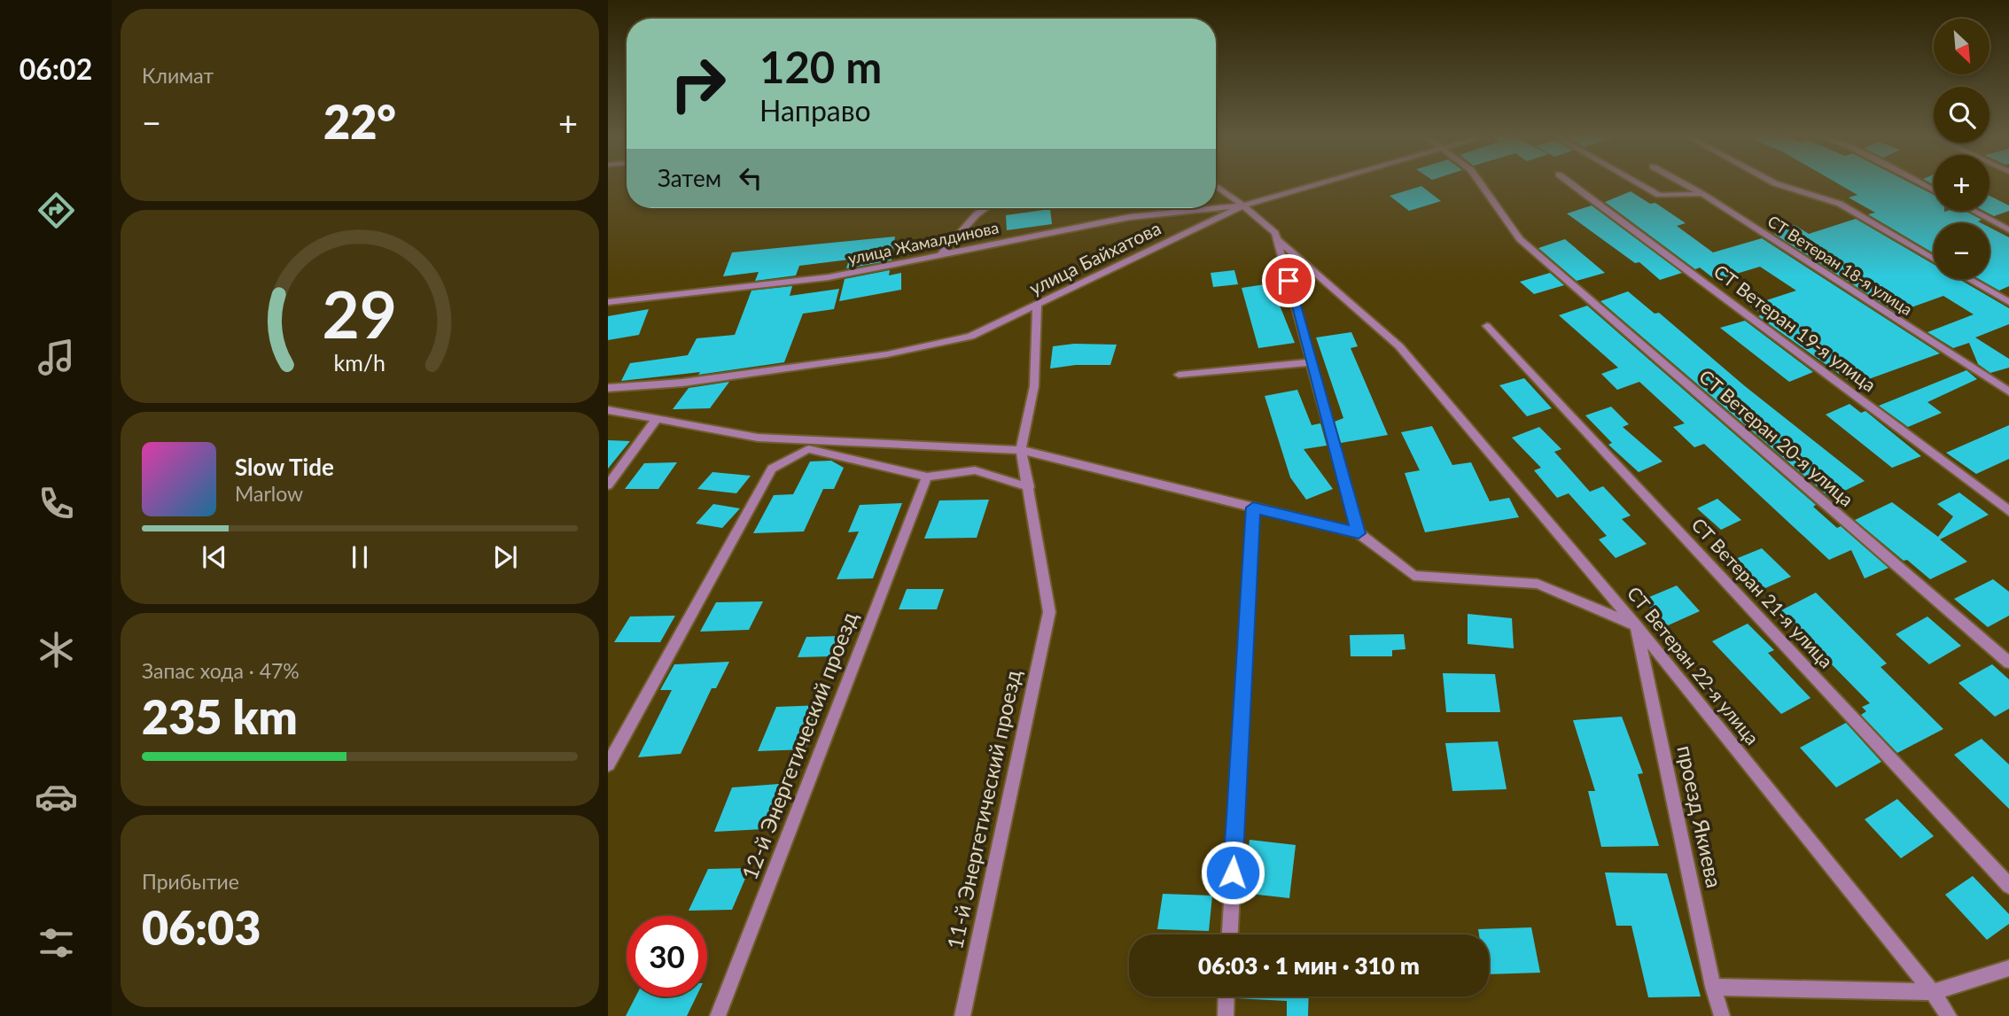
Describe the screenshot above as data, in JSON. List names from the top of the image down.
{
  "streets": {
    "street": [
      "улица Жамалдинова",
      "улица Байхатова",
      "СТ Ветеран 18-я улица",
      "СТ Ветеран 19-я улица",
      "СТ Ветеран 20-я улица",
      "СТ Ветеран 21-я улица",
      "СТ Ветеран 22-я улица",
      "12-й Энергетический проезд",
      "11-й Энергетический проезд",
      "проезд Якиева"
    ]
  },
  "crossings": [
    ["улица Жамалдинова", "улица Байхатова"],
    ["СТ Ветеран 22-я улица", "проезд Якиева"]
  ],
  "north": "bottom right",
  "page": {
    "tabs": "06:02",
    "tile": [
      "Климат",
      ["Запас хода · 47%", "235 km"],
      ["Прибытие", "06:03"]
    ],
    "map_buttons": ["+", "−"],
    "turn": ["120 m", "Направо"],
    "heat": ["−", "22°", "+"],
    "then": "Затем",
    "song": ["Slow Tide", "Marlow"],
    "limit": "30",
    "trip": "06:03 · 1 мин · 310 m",
    "gauge": ["29", "km/h"]
  }
}
